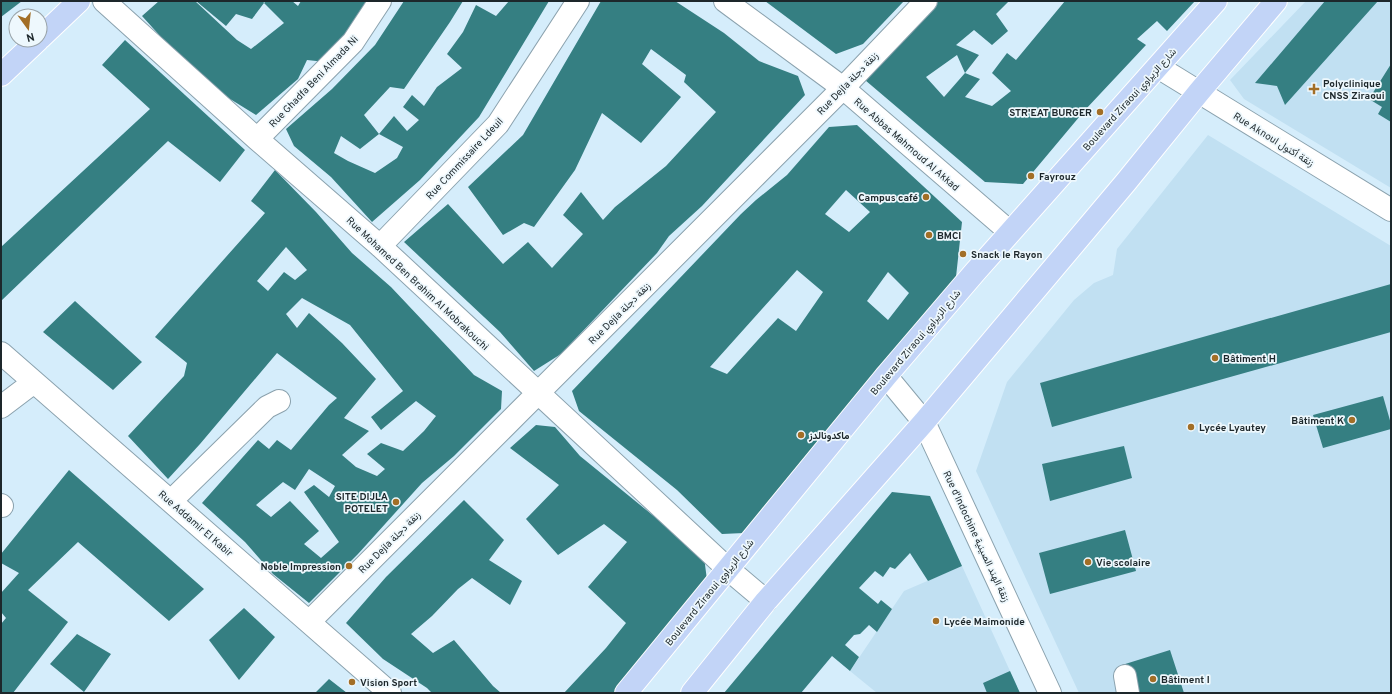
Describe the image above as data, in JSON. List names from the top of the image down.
{
  "streets": {
    "main road": ["Boulevard Ziraoui شارع الزيراوي"],
    "street": [
      "Rue Ghadfa Beni Almada Ni",
      "Rue Dejla زنقة دجلة",
      "Rue Aknoul زنقة أكنول",
      "Rue Abbas Mahmoud Al Akkad",
      "Rue Commissaire Ldeuil",
      "Rue Mohamed Ben Brahim Al Mobrakouchi",
      "Rue Addamir El Kabir",
      "Rue d'Indochine زنقة الهند الصينية"
    ]
  },
  "crossings": [
    ["Rue Ghadfa Beni Almada Ni", "Rue Mohamed Ben Brahim Al Mobrakouchi"],
    ["Rue Dejla زنقة دجلة", "Rue Abbas Mahmoud Al Akkad"],
    ["Rue Dejla زنقة دجلة", "Rue Mohamed Ben Brahim Al Mobrakouchi"],
    ["Rue Dejla زنقة دجلة", "Rue Addamir El Kabir"],
    ["Boulevard Ziraoui شارع الزيراوي", "Rue Aknoul زنقة أكنول"],
    ["Boulevard Ziraoui شارع الزيراوي", "Rue Abbas Mahmoud Al Akkad"],
    ["Boulevard Ziraoui شارع الزيراوي", "Rue Mohamed Ben Brahim Al Mobrakouchi"],
    ["Boulevard Ziraoui شارع الزيراوي", "Rue d'Indochine زنقة الهند الصينية"],
    ["Rue Commissaire Ldeuil", "Rue Mohamed Ben Brahim Al Mobrakouchi"]
  ],
  "places": {
    "health": ["Polyclinique CNSS Ziraoui"],
    "other": [
      "STR'EAT BURGER",
      "Fayrouz",
      "Campus café",
      "BMCI",
      "Snack le Rayon",
      "Bâtiment H",
      "Bâtiment K",
      "Lycée Lyautey",
      "ماكدونالدز",
      "SITE DIJLA POTELET",
      "Vie scolaire",
      "Noble Impression",
      "Lycée Maimonide",
      "Bâtiment I",
      "Vision Sport"
    ]
  },
  "north": "bottom"
}
